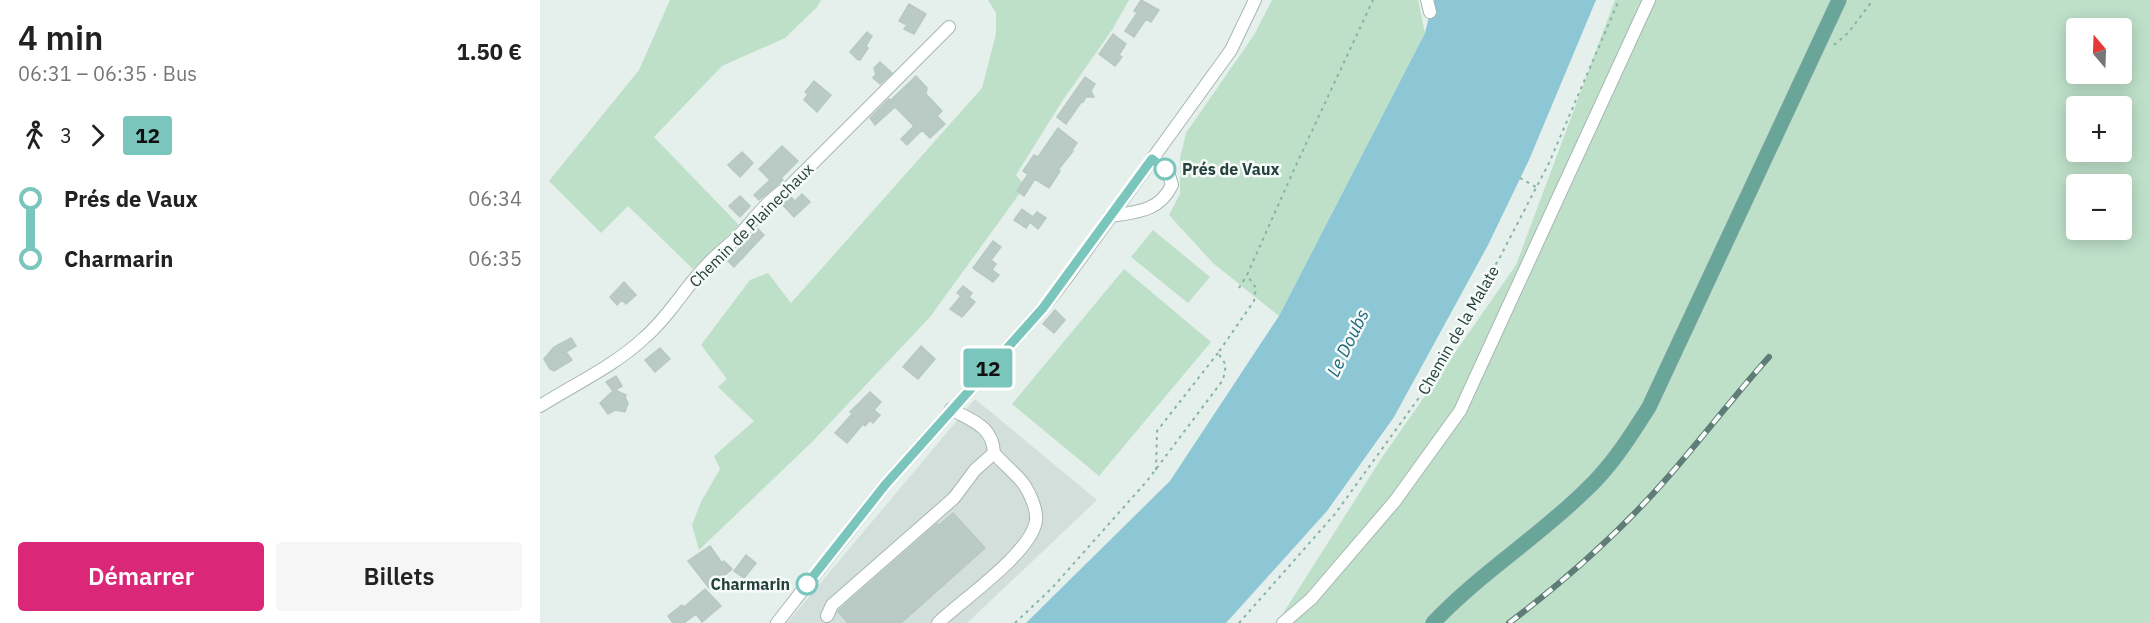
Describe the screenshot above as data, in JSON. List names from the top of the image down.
{
  "streets": {
    "street": ["Chemin de Plainechaux", "Chemin de la Malate"]
  },
  "water": ["Le Doubs"],
  "places": ["Prés de Vaux", "Charmarin"],
  "lines": ["bus line 12"],
  "north": "top",
  "page": {
    "heading": ["4 min", "06:31 – 06:35 · Bus", "1.50 €"],
    "on_map": "12",
    "map_buttons": ["+", "−"],
    "legs": ["3", "12"],
    "list": [
      {
        "name": "Prés de Vaux",
        "value": "06:34"
      },
      {
        "name": "Charmarin",
        "value": "06:35"
      }
    ],
    "buttons": ["Démarrer", "Billets"]
  }
}
